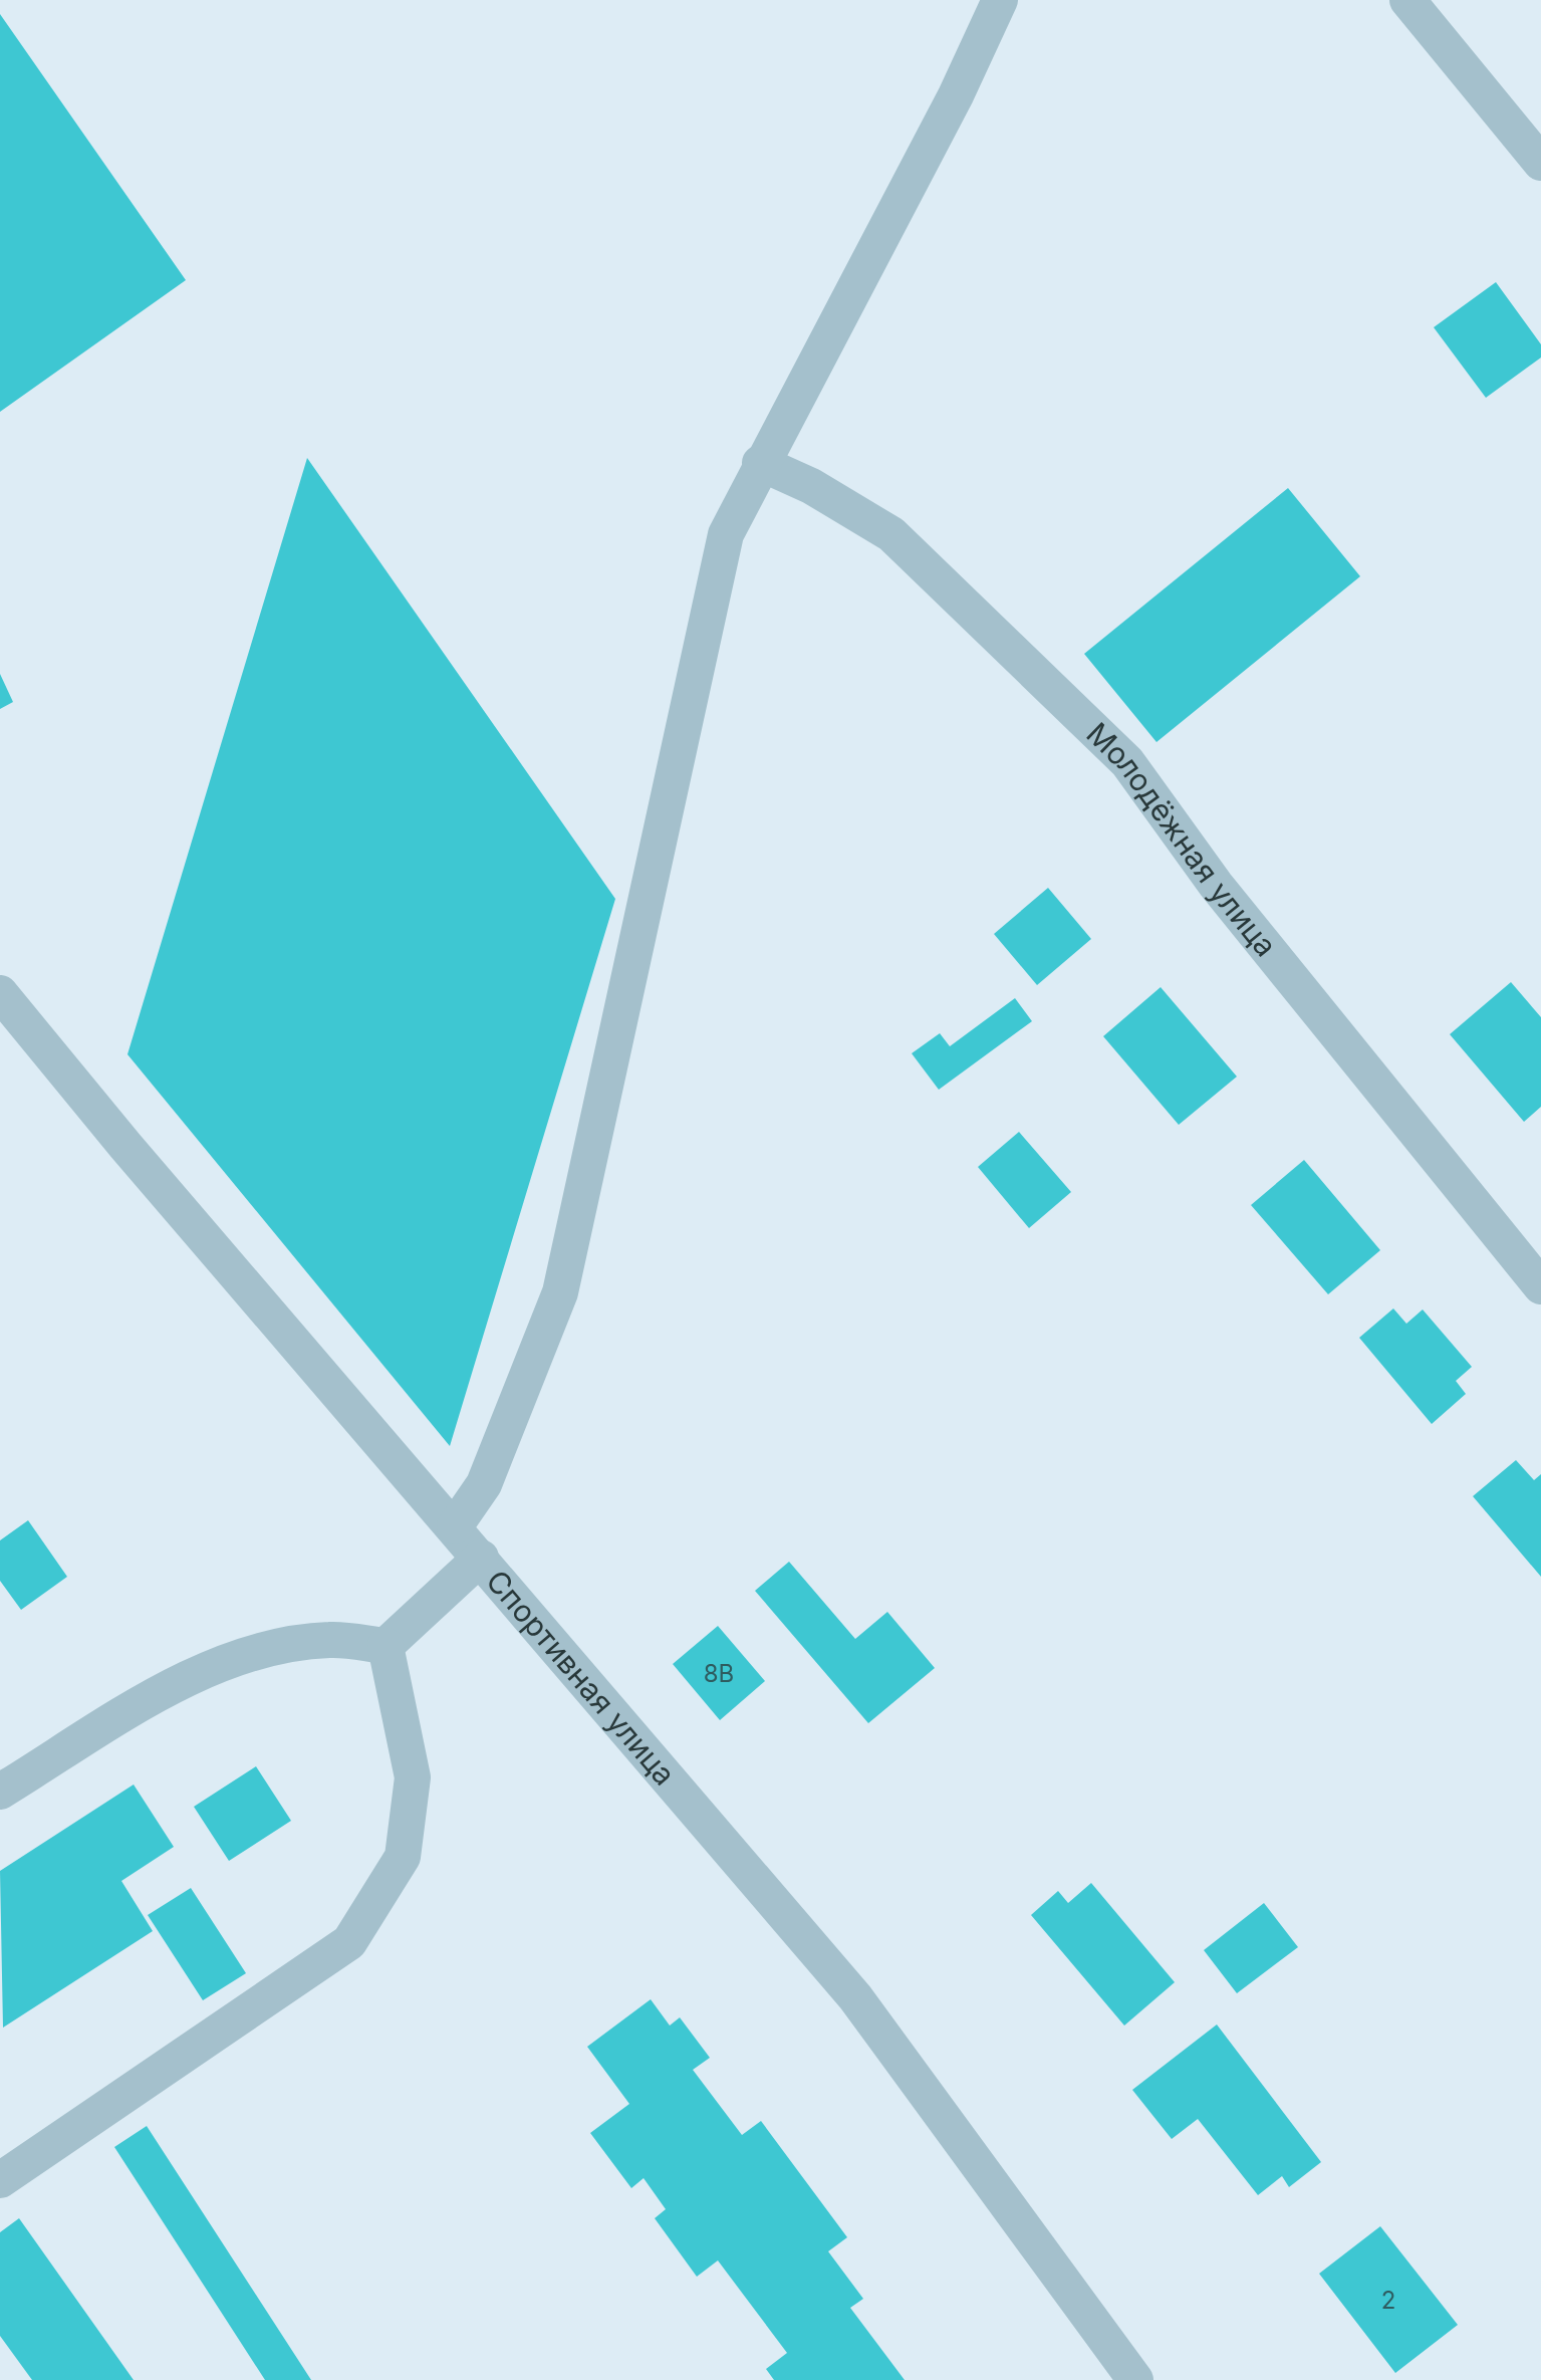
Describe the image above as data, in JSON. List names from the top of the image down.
{
  "streets": {
    "street": ["Молодёжная улица", "Спортивная улица"]
  },
  "house_numbers": ["8В", "2"]
}
